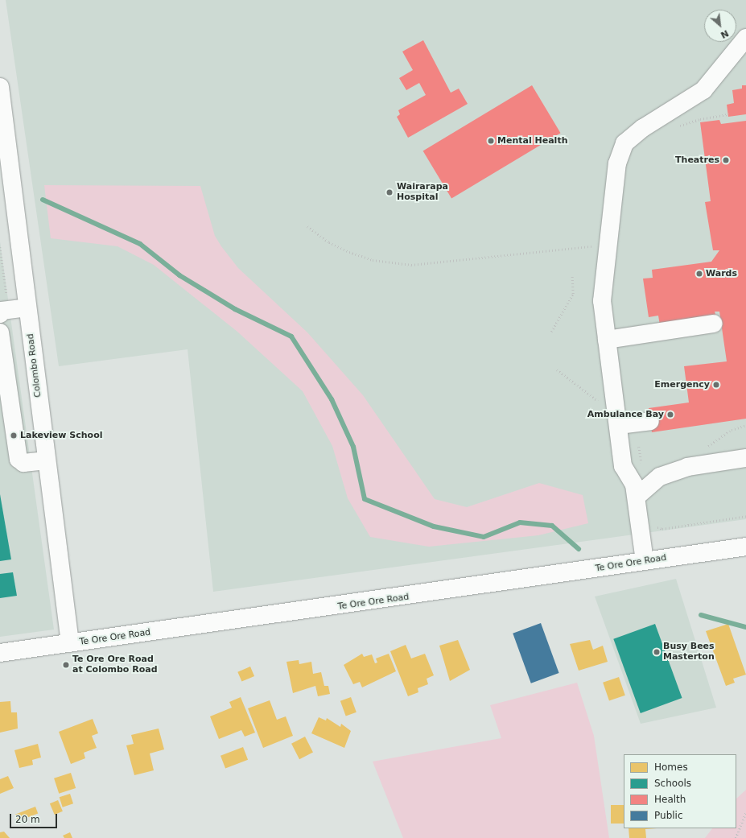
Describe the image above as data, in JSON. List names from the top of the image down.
{
  "streets": {
    "main road": ["Colombo Road", "Te Ore Ore Road"]
  },
  "crossings": [
    ["Colombo Road", "Te Ore Ore Road"]
  ],
  "places": [
    "Mental Health",
    "Theatres",
    "Wairarapa Hospital",
    "Wards",
    "Emergency",
    "Ambulance Bay",
    "Lakeview School",
    "Busy Bees Masterton",
    "Te Ore Ore Road at Colombo Road"
  ],
  "legend": [
    "Homes",
    "Schools",
    "Health",
    "Public"
  ],
  "scale_bar": "20 m",
  "north": "bottom right"
}
